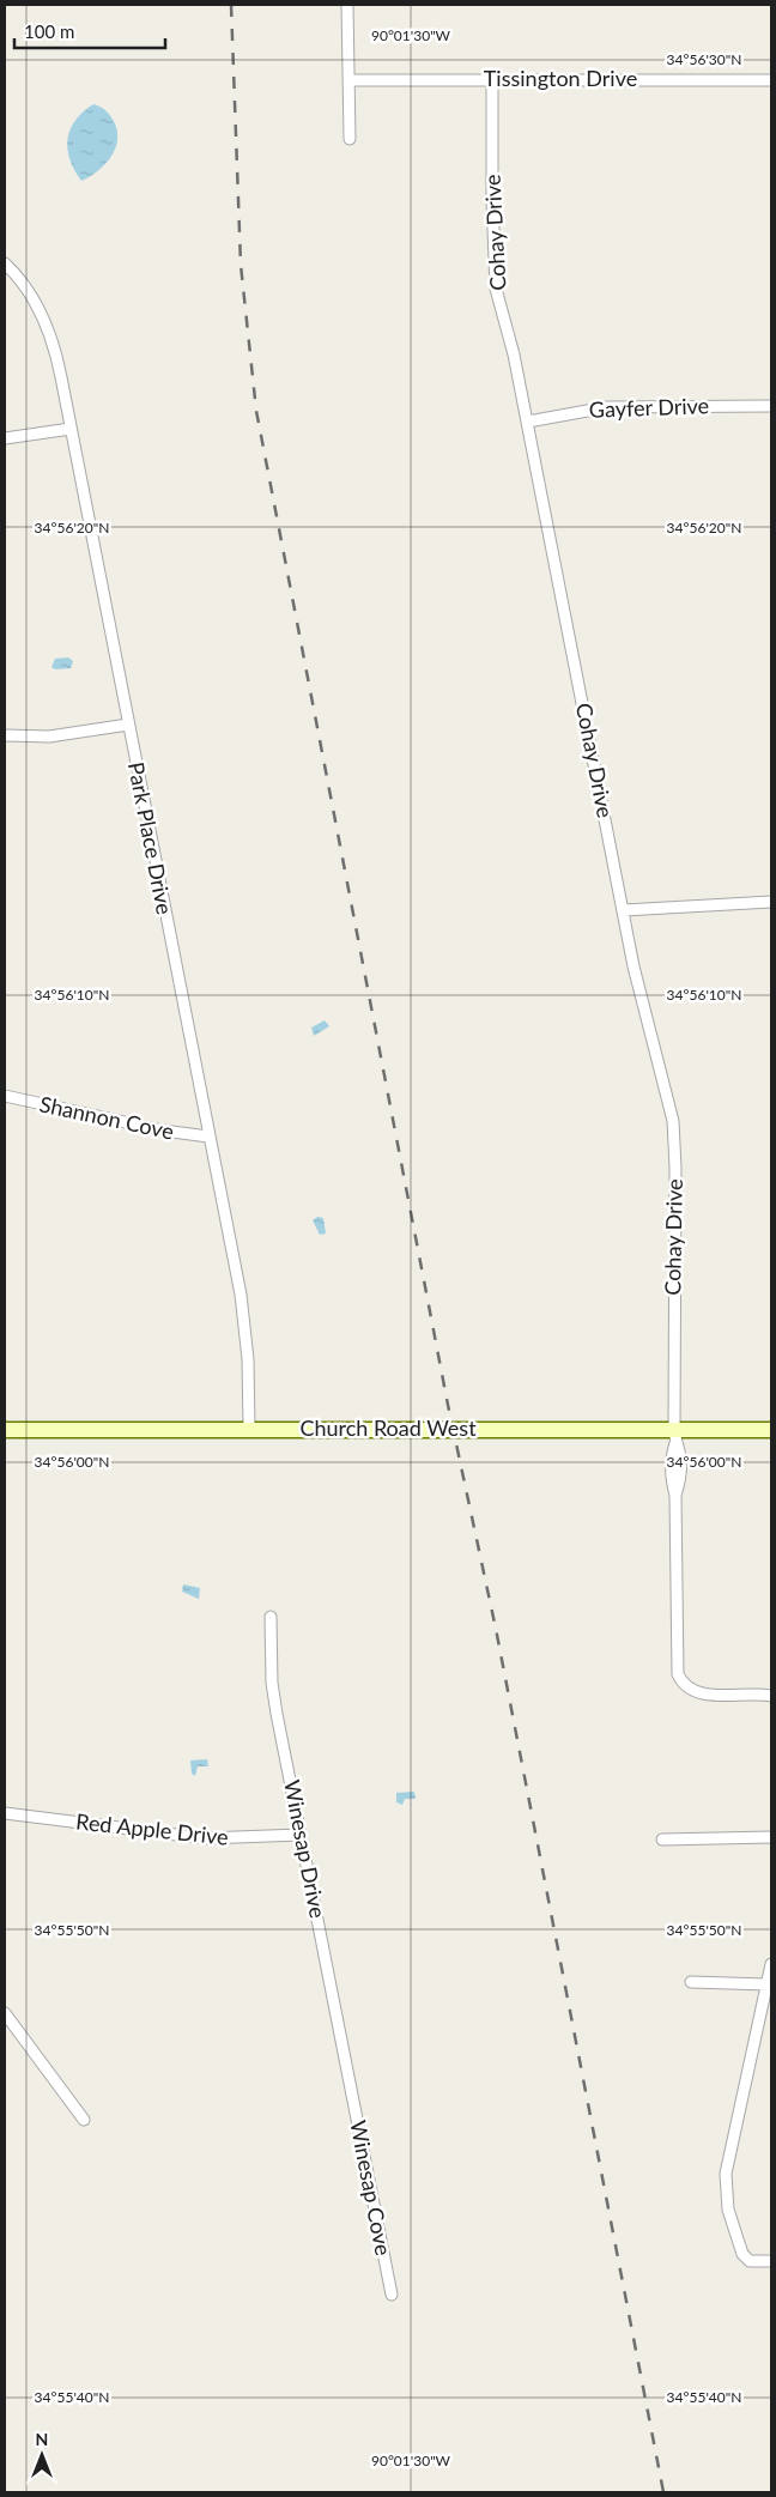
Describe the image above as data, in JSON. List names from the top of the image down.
{
  "streets": {
    "street": [
      "Tissington Drive",
      "Cohay Drive",
      "Gayfer Drive",
      "Park Place Drive",
      "Shannon Cove",
      "Church Road West",
      "Red Apple Drive",
      "Winesap Drive",
      "Winesap Cove"
    ]
  },
  "crossings": [
    ["Tissington Drive", "Cohay Drive"],
    ["Cohay Drive", "Gayfer Drive"],
    ["Cohay Drive", "Church Road West"],
    ["Park Place Drive", "Shannon Cove"],
    ["Park Place Drive", "Church Road West"],
    ["Red Apple Drive", "Winesap Drive"],
    ["Winesap Drive", "Winesap Cove"]
  ],
  "scale_bar": "100 m",
  "north": "top",
  "coordinates": [
    "90°01'30\"W",
    "34°56'30\"N",
    "34°56'20\"N",
    "34°56'10\"N",
    "34°56'00\"N",
    "34°55'50\"N",
    "34°55'40\"N"
  ]
}
